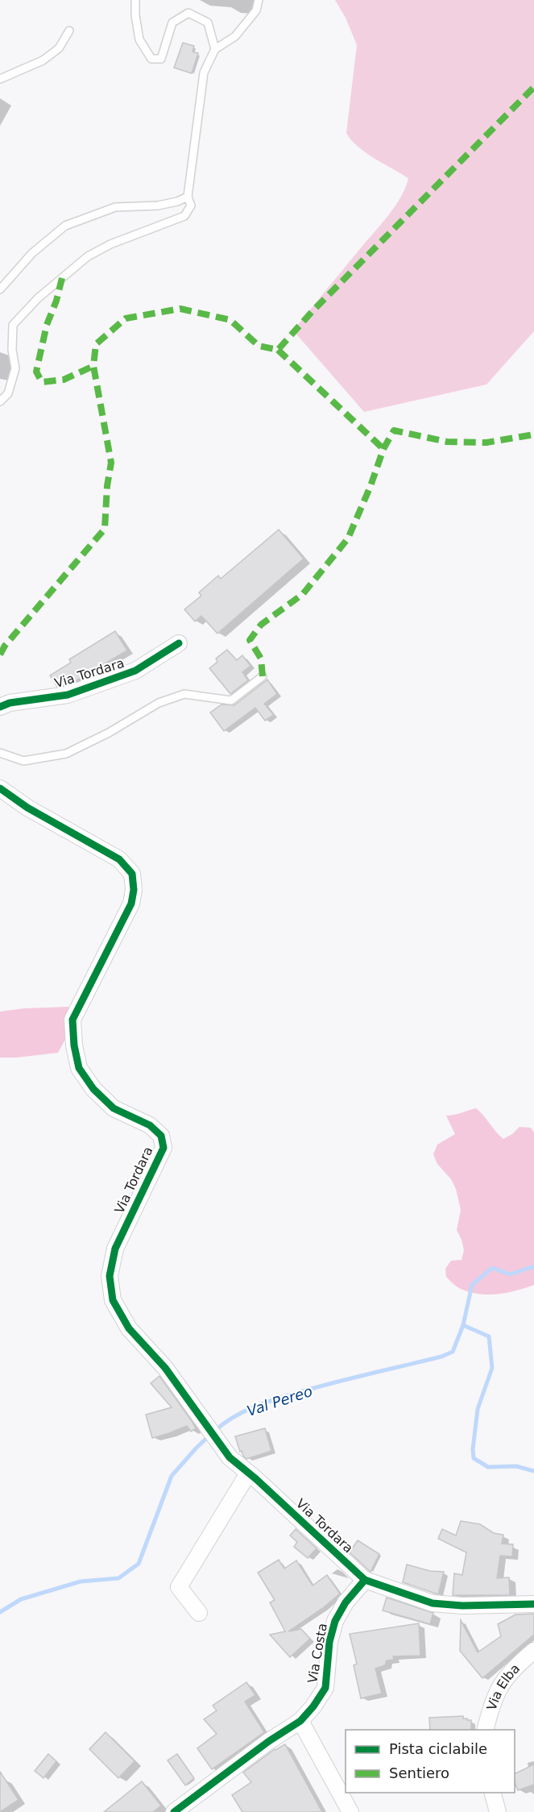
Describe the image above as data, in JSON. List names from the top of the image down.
{
  "streets": {
    "street": ["Via Tordara", "Via Costa", "Via Elba"]
  },
  "crossings": [
    ["Via Tordara", "Via Costa"]
  ],
  "water": ["Val Pereo"],
  "legend": ["Pista ciclabile", "Sentiero"]
}
